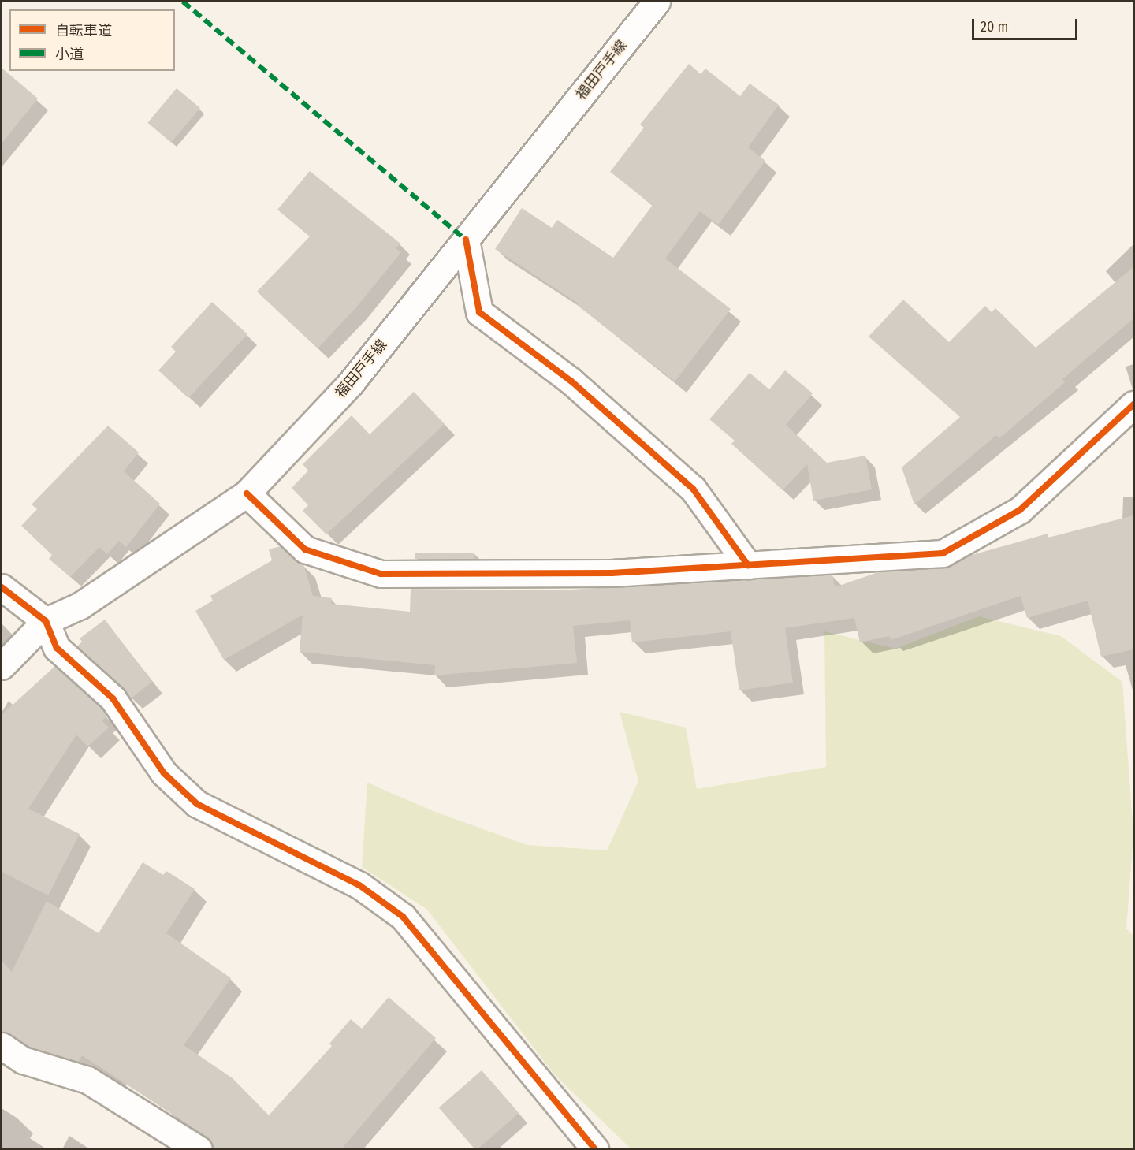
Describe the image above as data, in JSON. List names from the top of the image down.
{
  "streets": {
    "street": ["福田戸手線"]
  },
  "legend": ["自転車道", "小道"],
  "scale_bar": "20 m"
}
